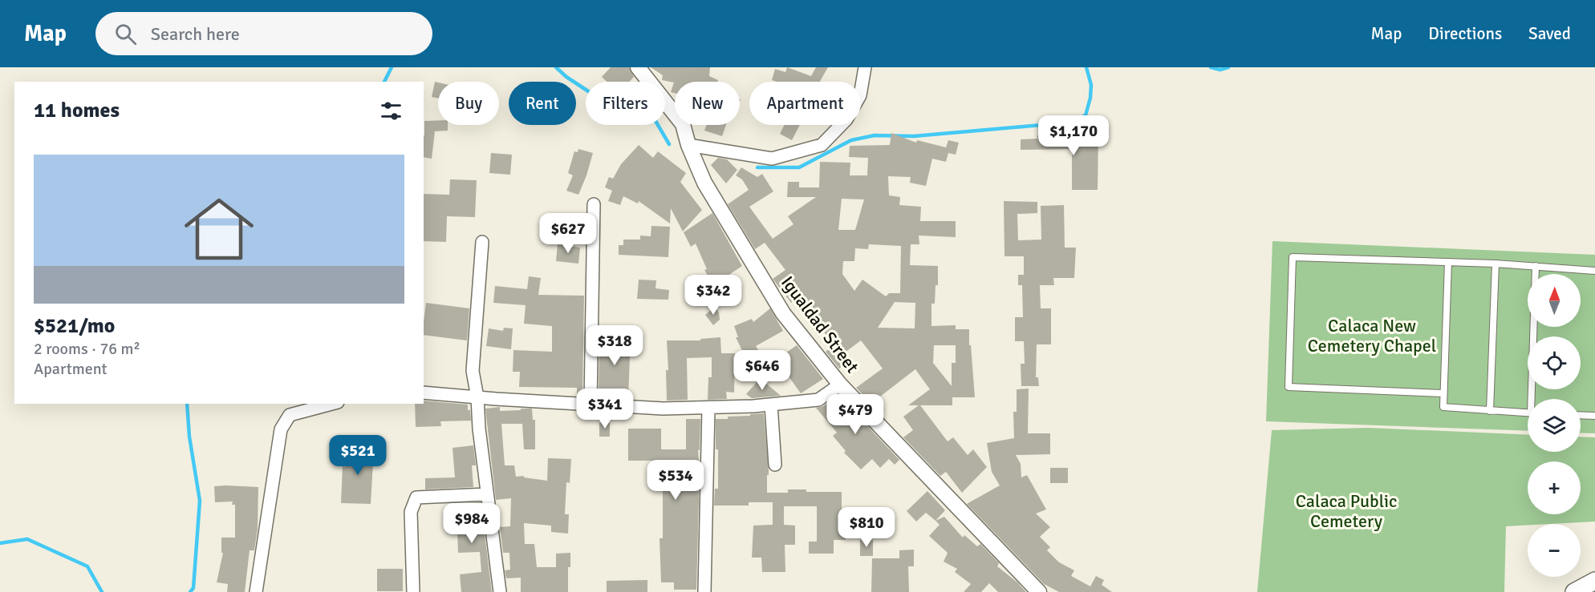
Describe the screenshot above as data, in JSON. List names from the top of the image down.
{
  "streets": {
    "street": ["Igualdad Street"]
  },
  "parks": ["Calaca New Cemetery Chapel", "Calaca Public Cemetery"],
  "north": "top",
  "page": {
    "header": "Map",
    "search": "Search here",
    "nav": ["Map", "Directions", "Saved"],
    "chip": [
      "Buy",
      "Rent",
      "Filters",
      "New",
      "Apartment"
    ],
    "heading": "11 homes",
    "price": [
      "$1,170",
      "$627",
      "$342",
      "$318",
      "$646",
      "$341",
      "$479",
      "$521",
      "$534",
      "$984",
      "$810"
    ],
    "list": [
      {
        "name": "$521/mo",
        "note": "2 rooms · 76 m² · Apartment"
      }
    ],
    "map_buttons": ["+", "−"]
  }
}
